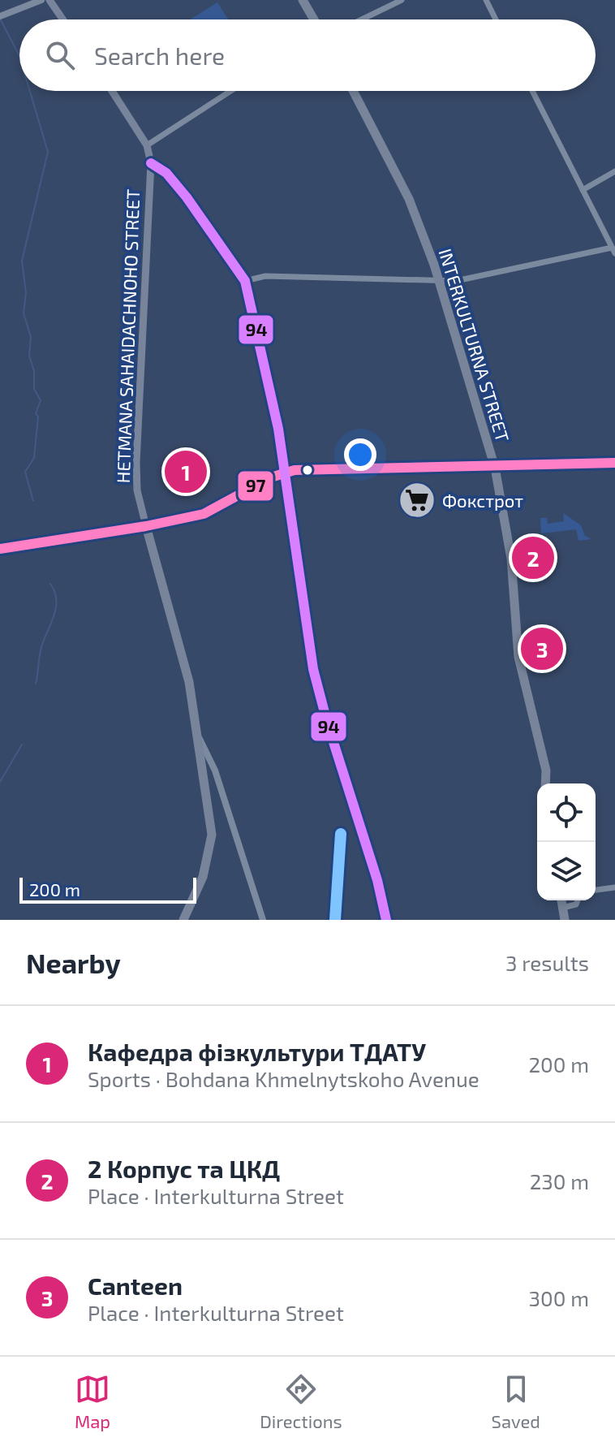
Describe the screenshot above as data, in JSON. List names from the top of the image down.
{
  "streets": {
    "highway": ["HETMANA SAHAIDACHNOHO STREET", "INTERKULTURNA STREET"]
  },
  "places": {
    "supermarket": ["Фокстрот"]
  },
  "lines": ["transit line 94", "transit line 97"],
  "scale_bar": "200 m",
  "page": {
    "search": "Search here",
    "pins": ["1", "2", "3"],
    "scale": "200 m",
    "heading": ["Nearby", "3 results"],
    "list": [
      {
        "mark": "1",
        "name": "Кафедра фізкультури ТДАТУ",
        "note": "Sports · Bohdana Khmelnytskoho Avenue",
        "value": "200 m"
      },
      {
        "mark": "2",
        "name": "2 Корпус та ЦКД",
        "note": "Place · Interkulturna Street",
        "value": "230 m"
      },
      {
        "mark": "3",
        "name": "Canteen",
        "note": "Place · Interkulturna Street",
        "value": "300 m"
      }
    ],
    "nav": ["Map", "Directions", "Saved"]
  }
}
